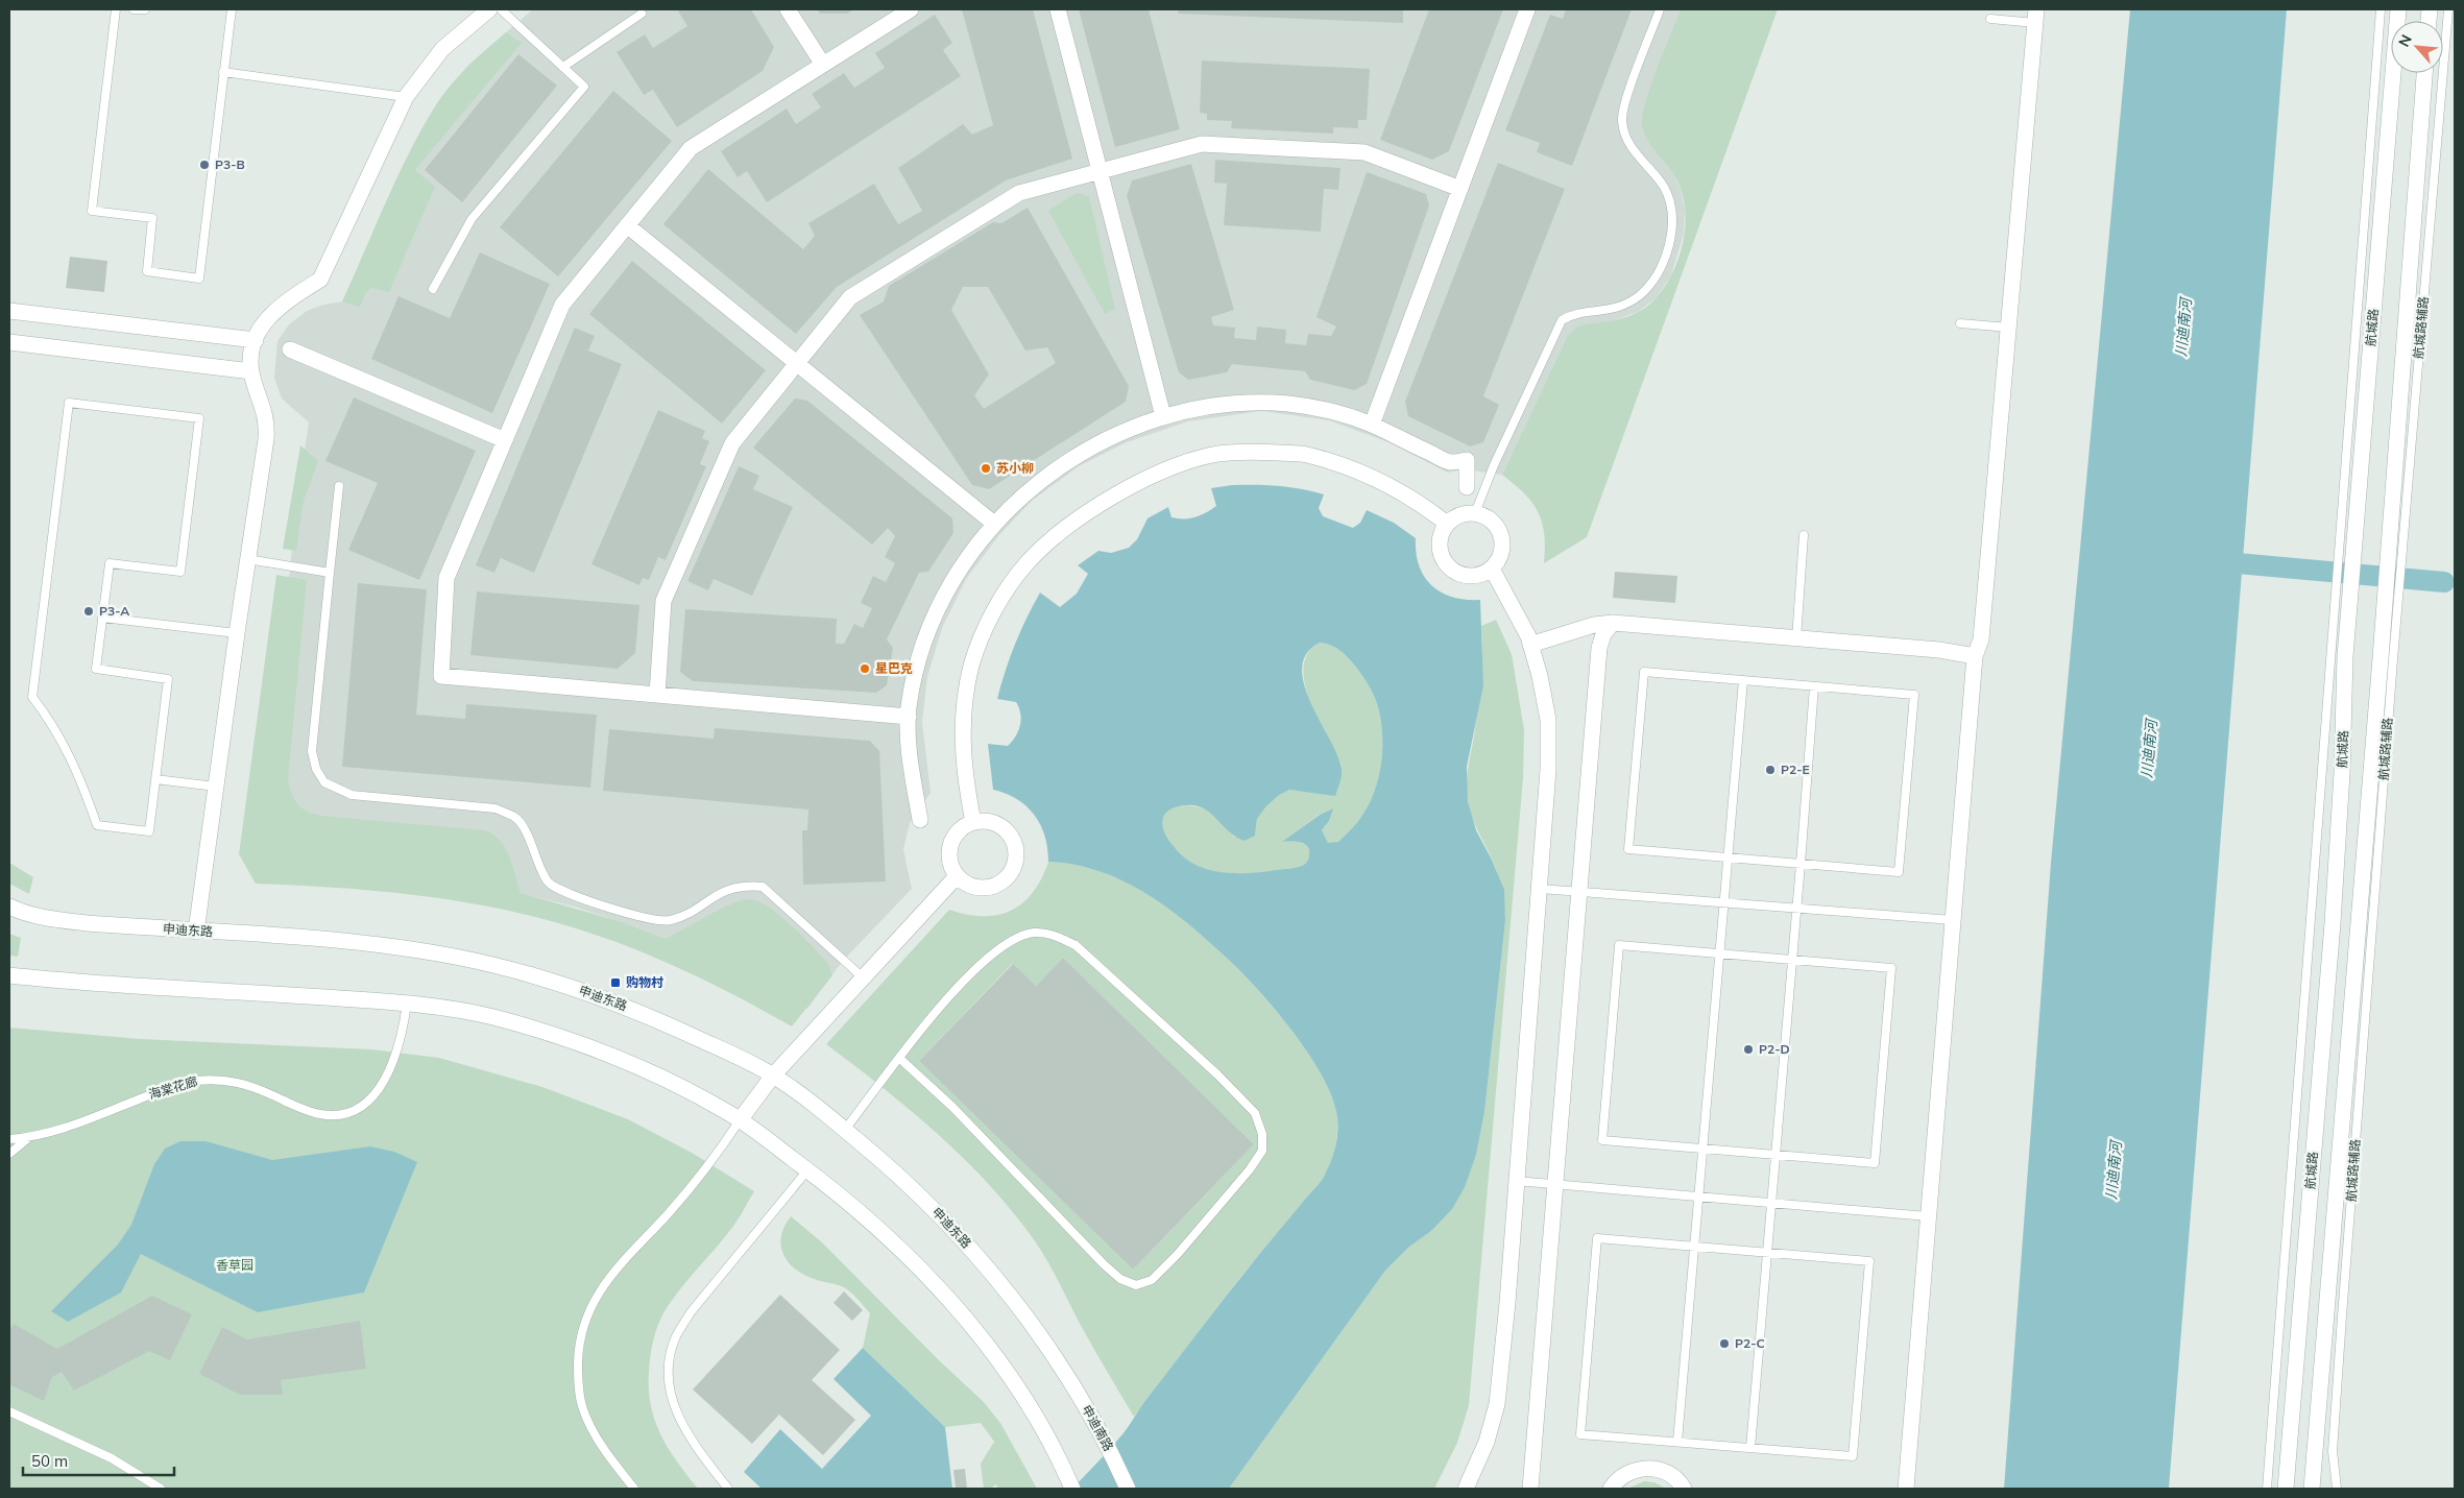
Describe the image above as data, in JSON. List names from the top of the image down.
{
  "streets": {
    "street": ["航城路", "申迪东路", "申迪南路"],
    "lane": ["航城路辅路", "海棠花廊"]
  },
  "crossings": [
    ["航城路", "航城路辅路"],
    ["申迪东路", "申迪南路"]
  ],
  "water": ["川迪南河"],
  "parks": ["香草园"],
  "places": {
    "other": [
      "P3-B",
      "苏小柳",
      "P3-A",
      "星巴克",
      "P2-E",
      "P2-D",
      "P2-C"
    ],
    "transit": ["购物村"]
  },
  "scale_bar": "50 m",
  "north": "top left"
}
